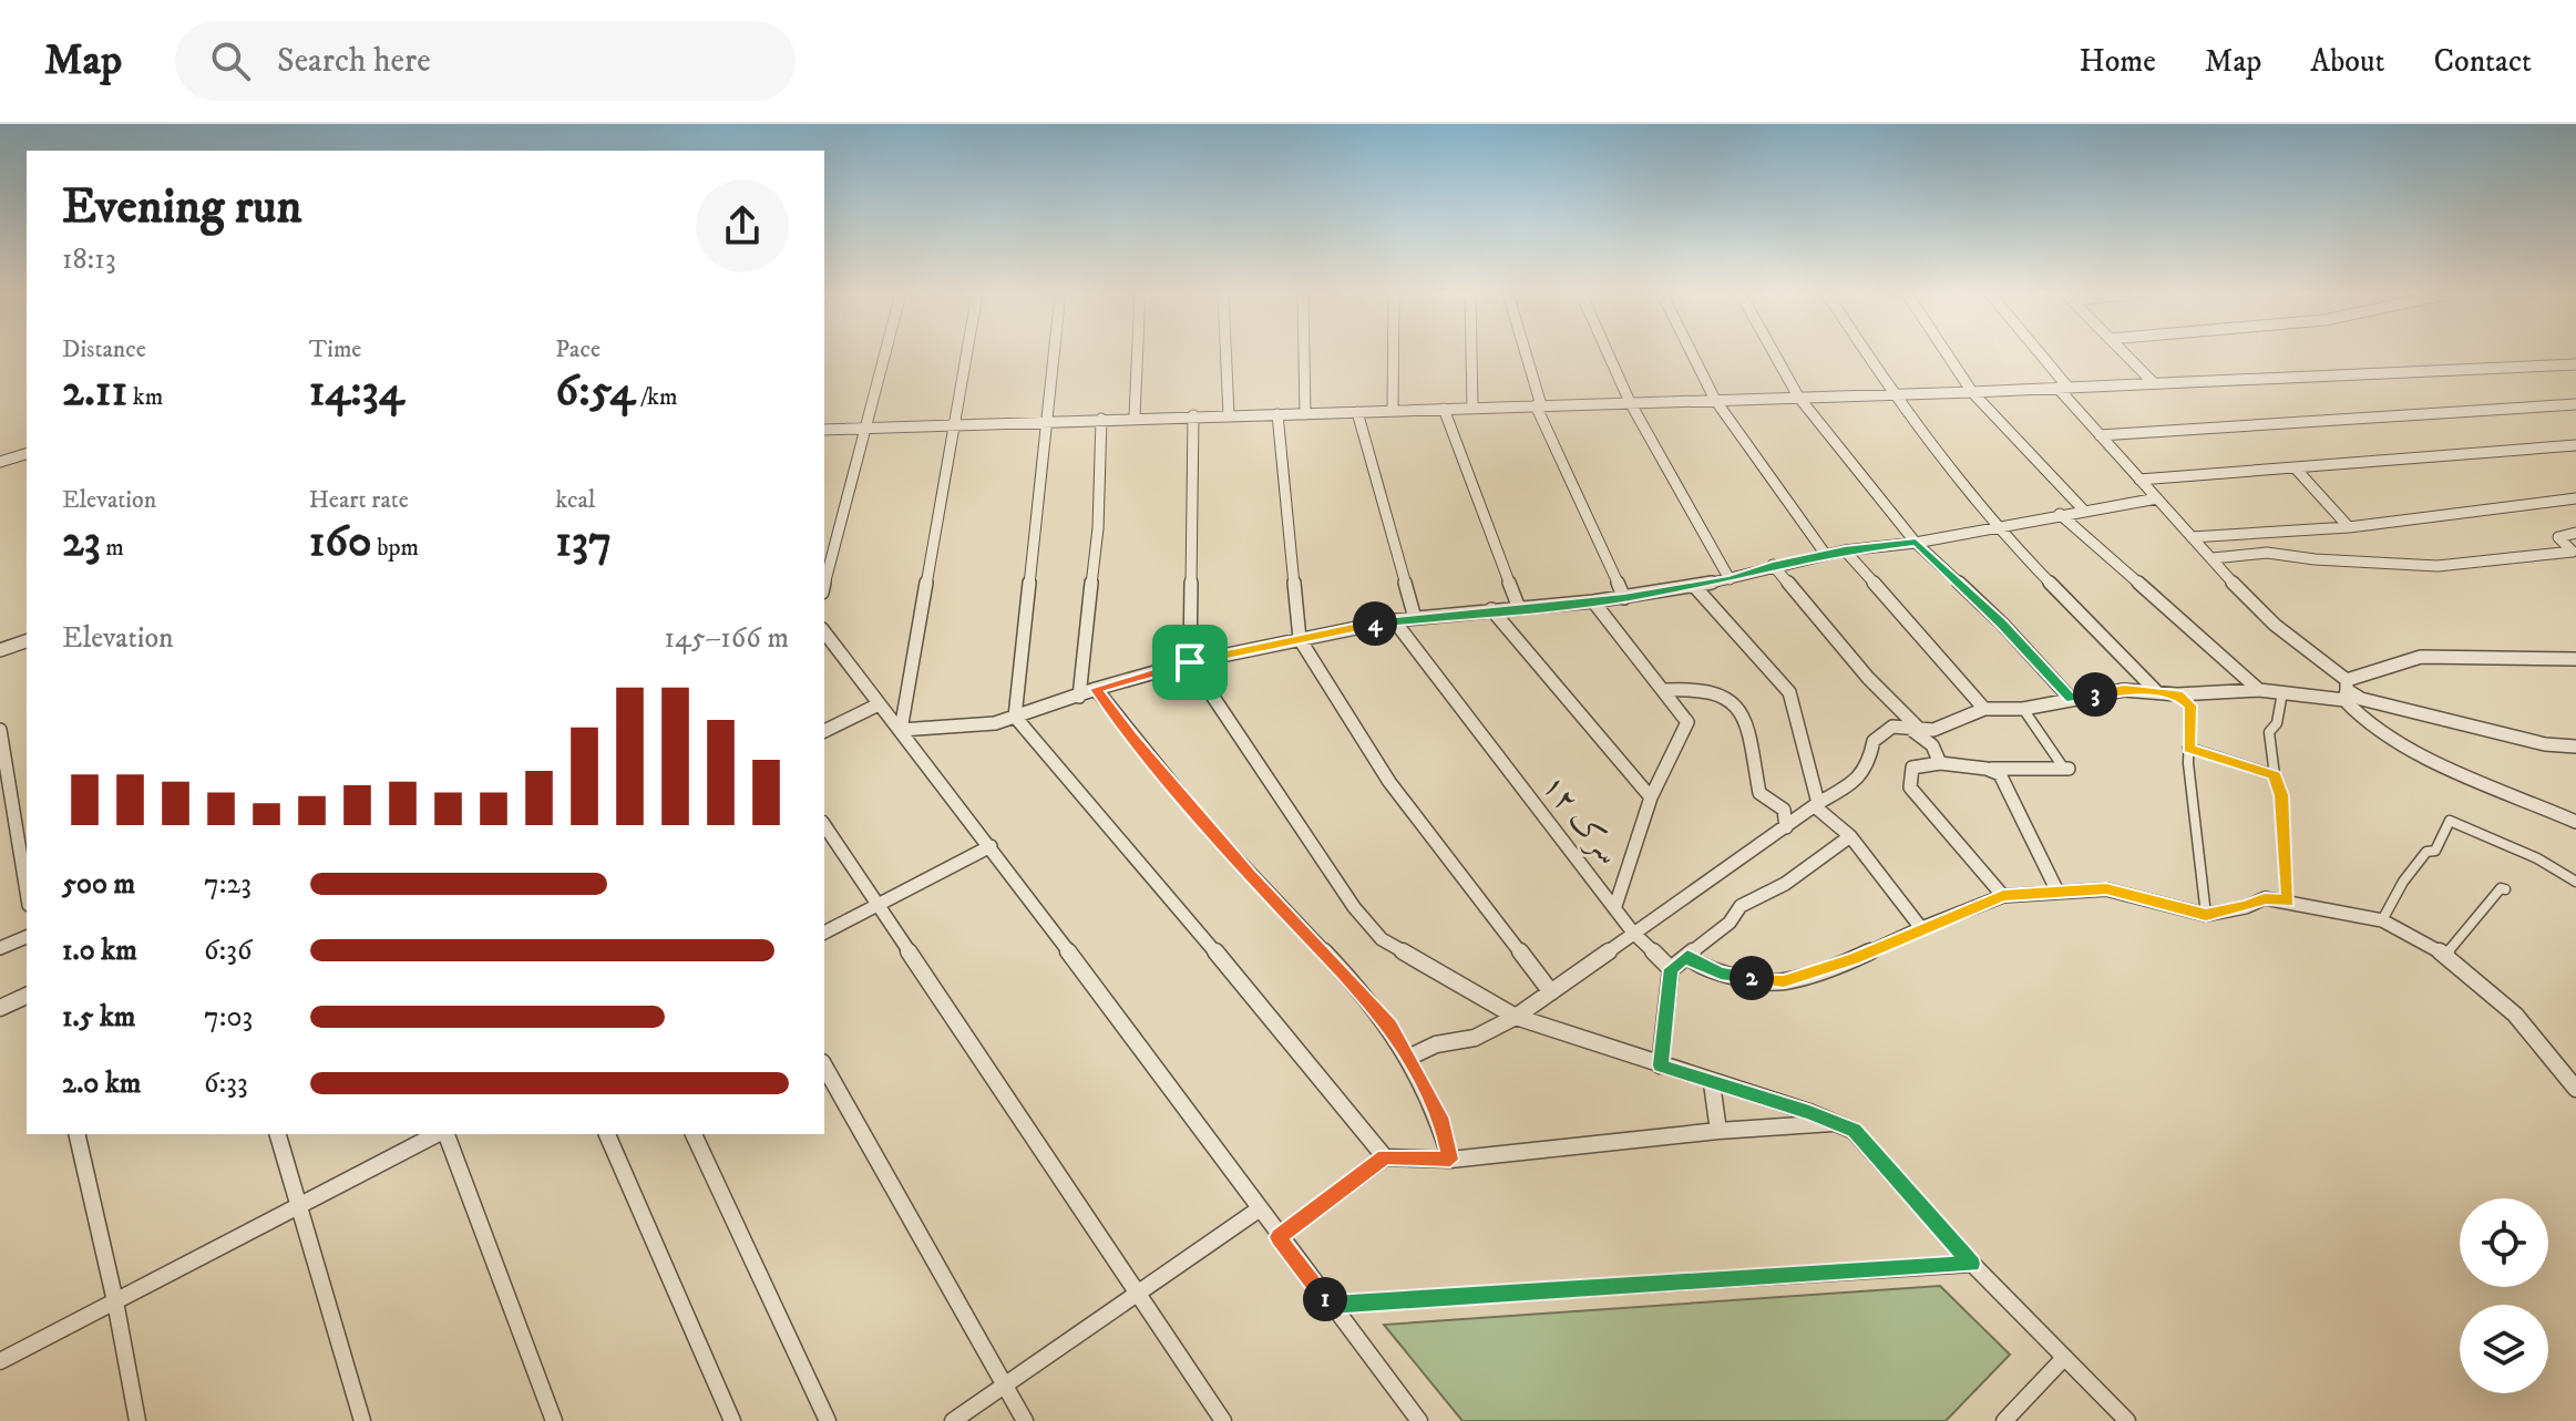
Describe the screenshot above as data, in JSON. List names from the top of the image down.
{
  "streets": {
    "street": ["سرک ۱۲"]
  },
  "page": {
    "header": "Map",
    "search": "Search here",
    "nav": [
      "Home",
      "Map",
      "About",
      "Contact"
    ],
    "heading": ["Evening run", "18:13"],
    "stats": [
      ["Distance", "2.11 km"],
      ["Time", "14:34"],
      ["Pace", "6:54 /km"],
      ["Elevation", "23 m"],
      ["Heart rate", "160 bpm"],
      ["kcal", "137"]
    ],
    "pins": [
      "4",
      "3",
      "2",
      "1"
    ],
    "chart": ["Elevation", "145–166 m"],
    "list": [
      {
        "name": "500 m",
        "note": "7:23"
      },
      {
        "name": "1.0 km",
        "note": "6:36"
      },
      {
        "name": "1.5 km",
        "note": "7:03"
      },
      {
        "name": "2.0 km",
        "note": "6:33"
      }
    ]
  }
}
